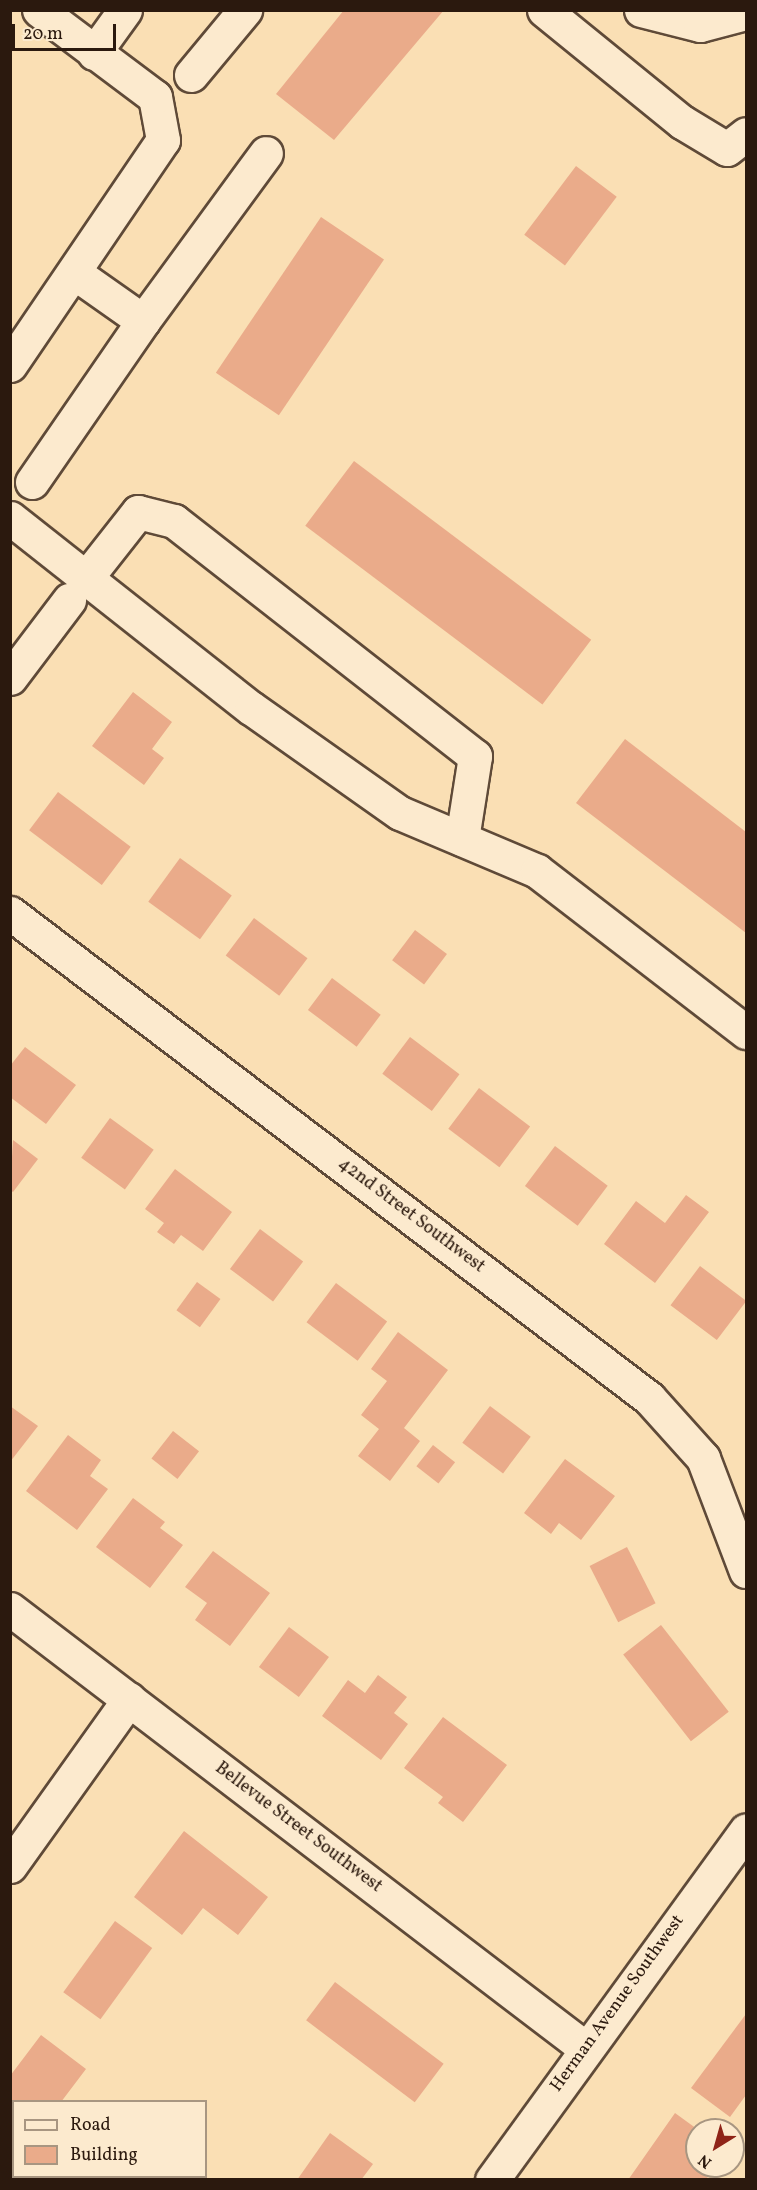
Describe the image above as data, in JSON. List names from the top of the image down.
{
  "streets": {
    "street": ["42nd Street Southwest", "Bellevue Street Southwest", "Herman Avenue Southwest"]
  },
  "crossings": [
    ["Bellevue Street Southwest", "Herman Avenue Southwest"]
  ],
  "legend": ["Road", "Building"],
  "scale_bar": "20 m",
  "north": "bottom left"
}
